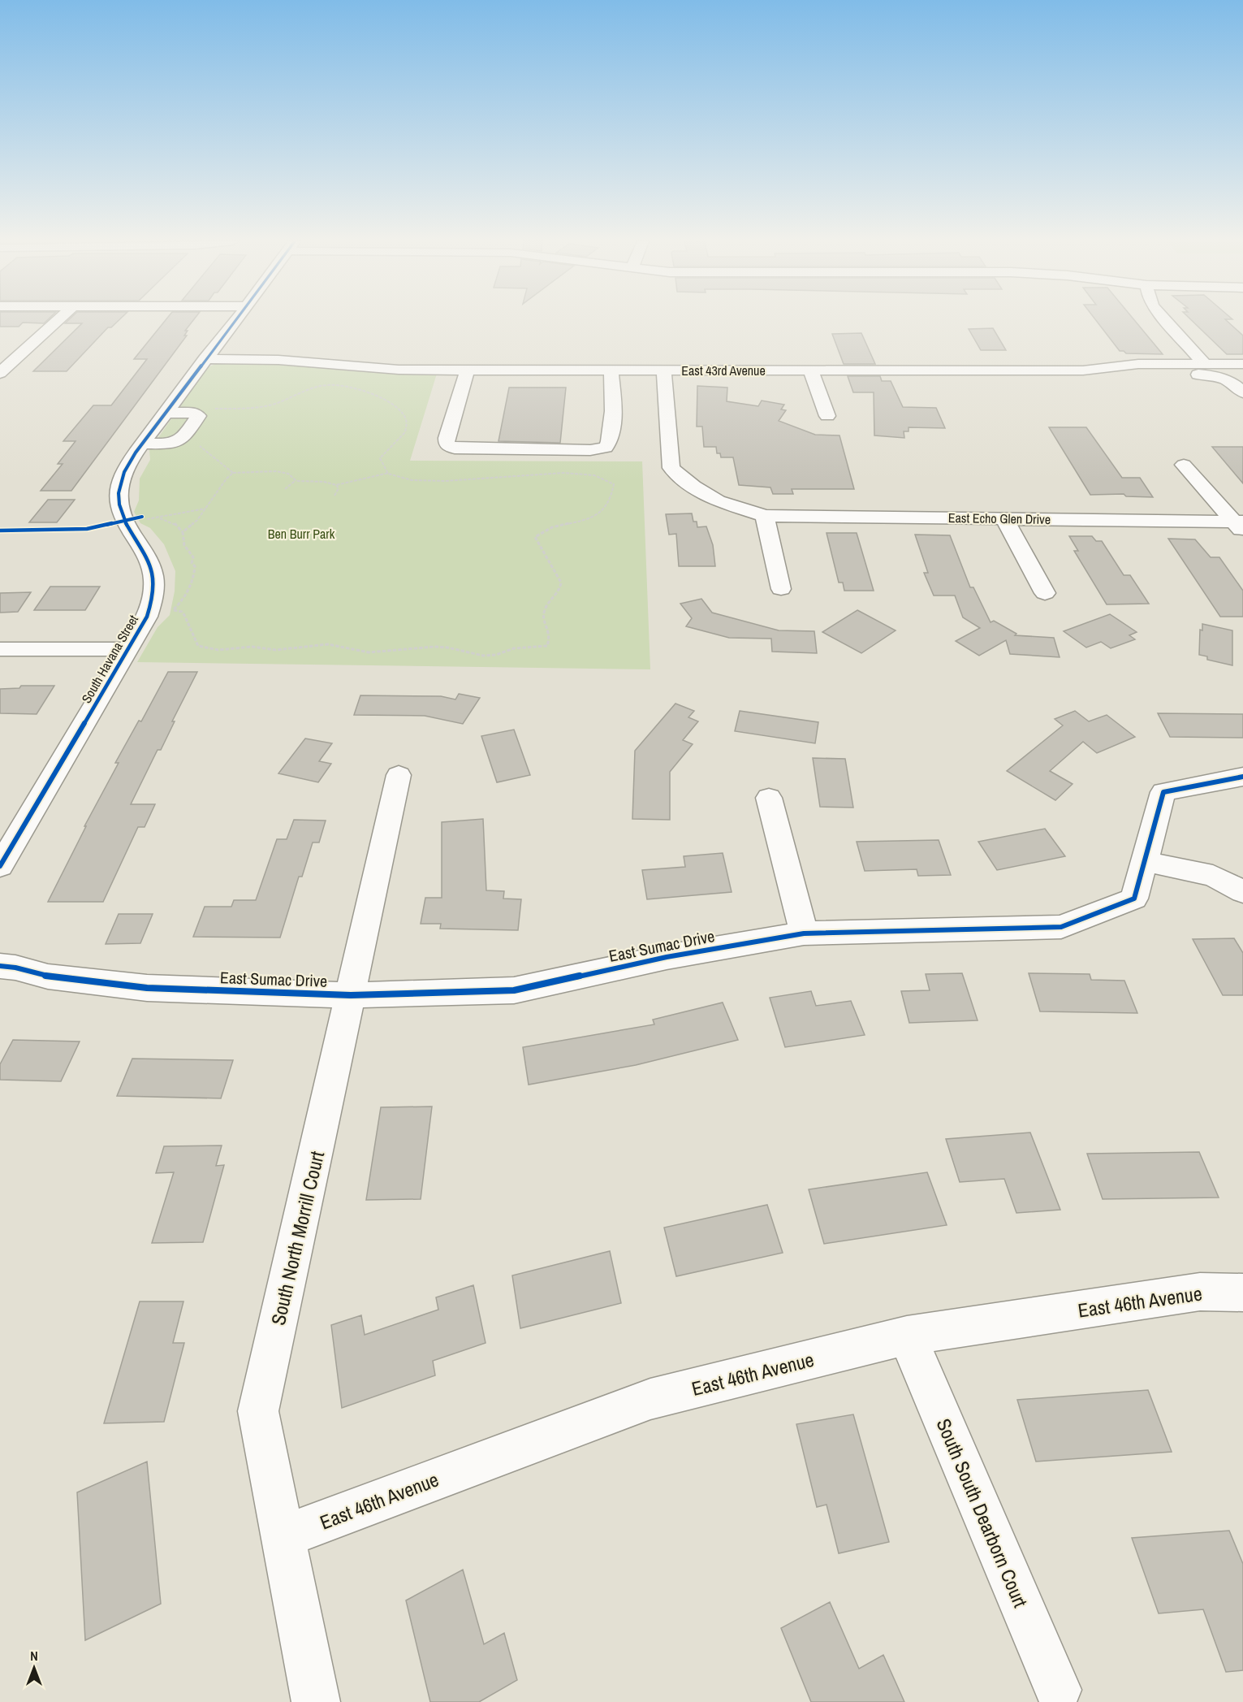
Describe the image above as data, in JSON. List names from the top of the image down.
{
  "streets": {
    "street": [
      "East 43rd Avenue",
      "East Echo Glen Drive",
      "South Havana Street",
      "East Sumac Drive",
      "South North Morrill Court",
      "East 46th Avenue",
      "South South Dearborn Court"
    ]
  },
  "crossings": [
    ["East 43rd Avenue", "East Echo Glen Drive"],
    ["East 43rd Avenue", "South Havana Street"],
    ["East Sumac Drive", "South North Morrill Court"],
    ["South North Morrill Court", "East 46th Avenue"],
    ["East 46th Avenue", "South South Dearborn Court"]
  ],
  "parks": ["Ben Burr Park"],
  "north": "top"
}
